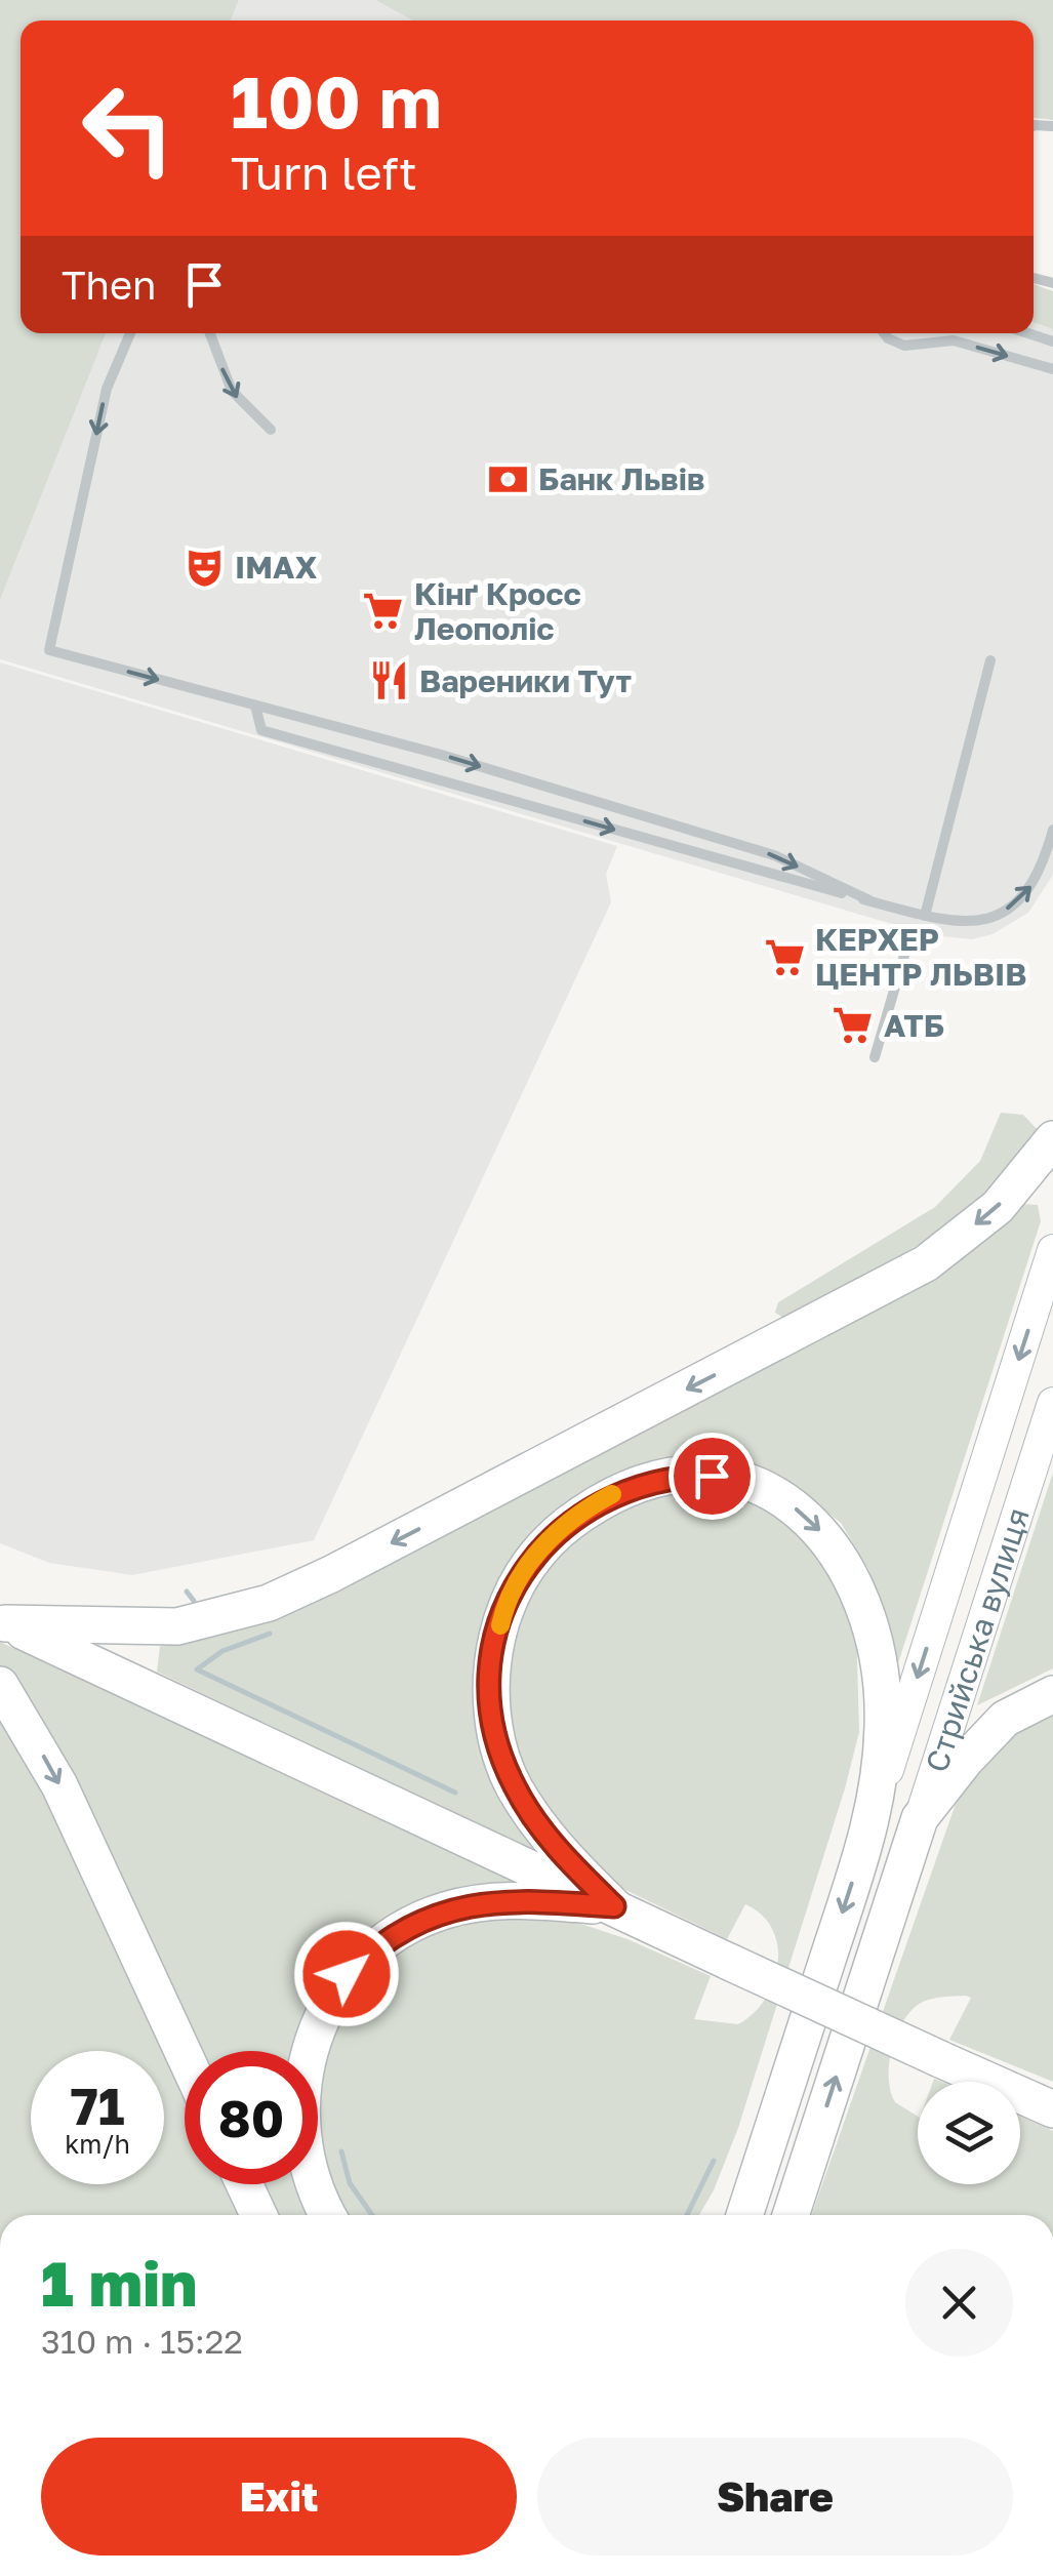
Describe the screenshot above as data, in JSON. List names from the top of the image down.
{
  "streets": {
    "main road": ["Стрийська вулиця"]
  },
  "places": {
    "bank": ["Банк Львів"],
    "theatre": ["IMAX"],
    "supermarket": ["Кінґ Кросс Леополіс", "КЕРХЕР ЦЕНТР ЛЬВІВ", "АТБ"],
    "restaurant": ["Вареники Тут"]
  },
  "page": {
    "turn": ["100 m", "Turn left"],
    "then": "Then",
    "speed": "71 km/h",
    "limit": "80",
    "heading": ["1 min", "310 m · 15:22"],
    "buttons": ["Exit", "Share"]
  }
}
